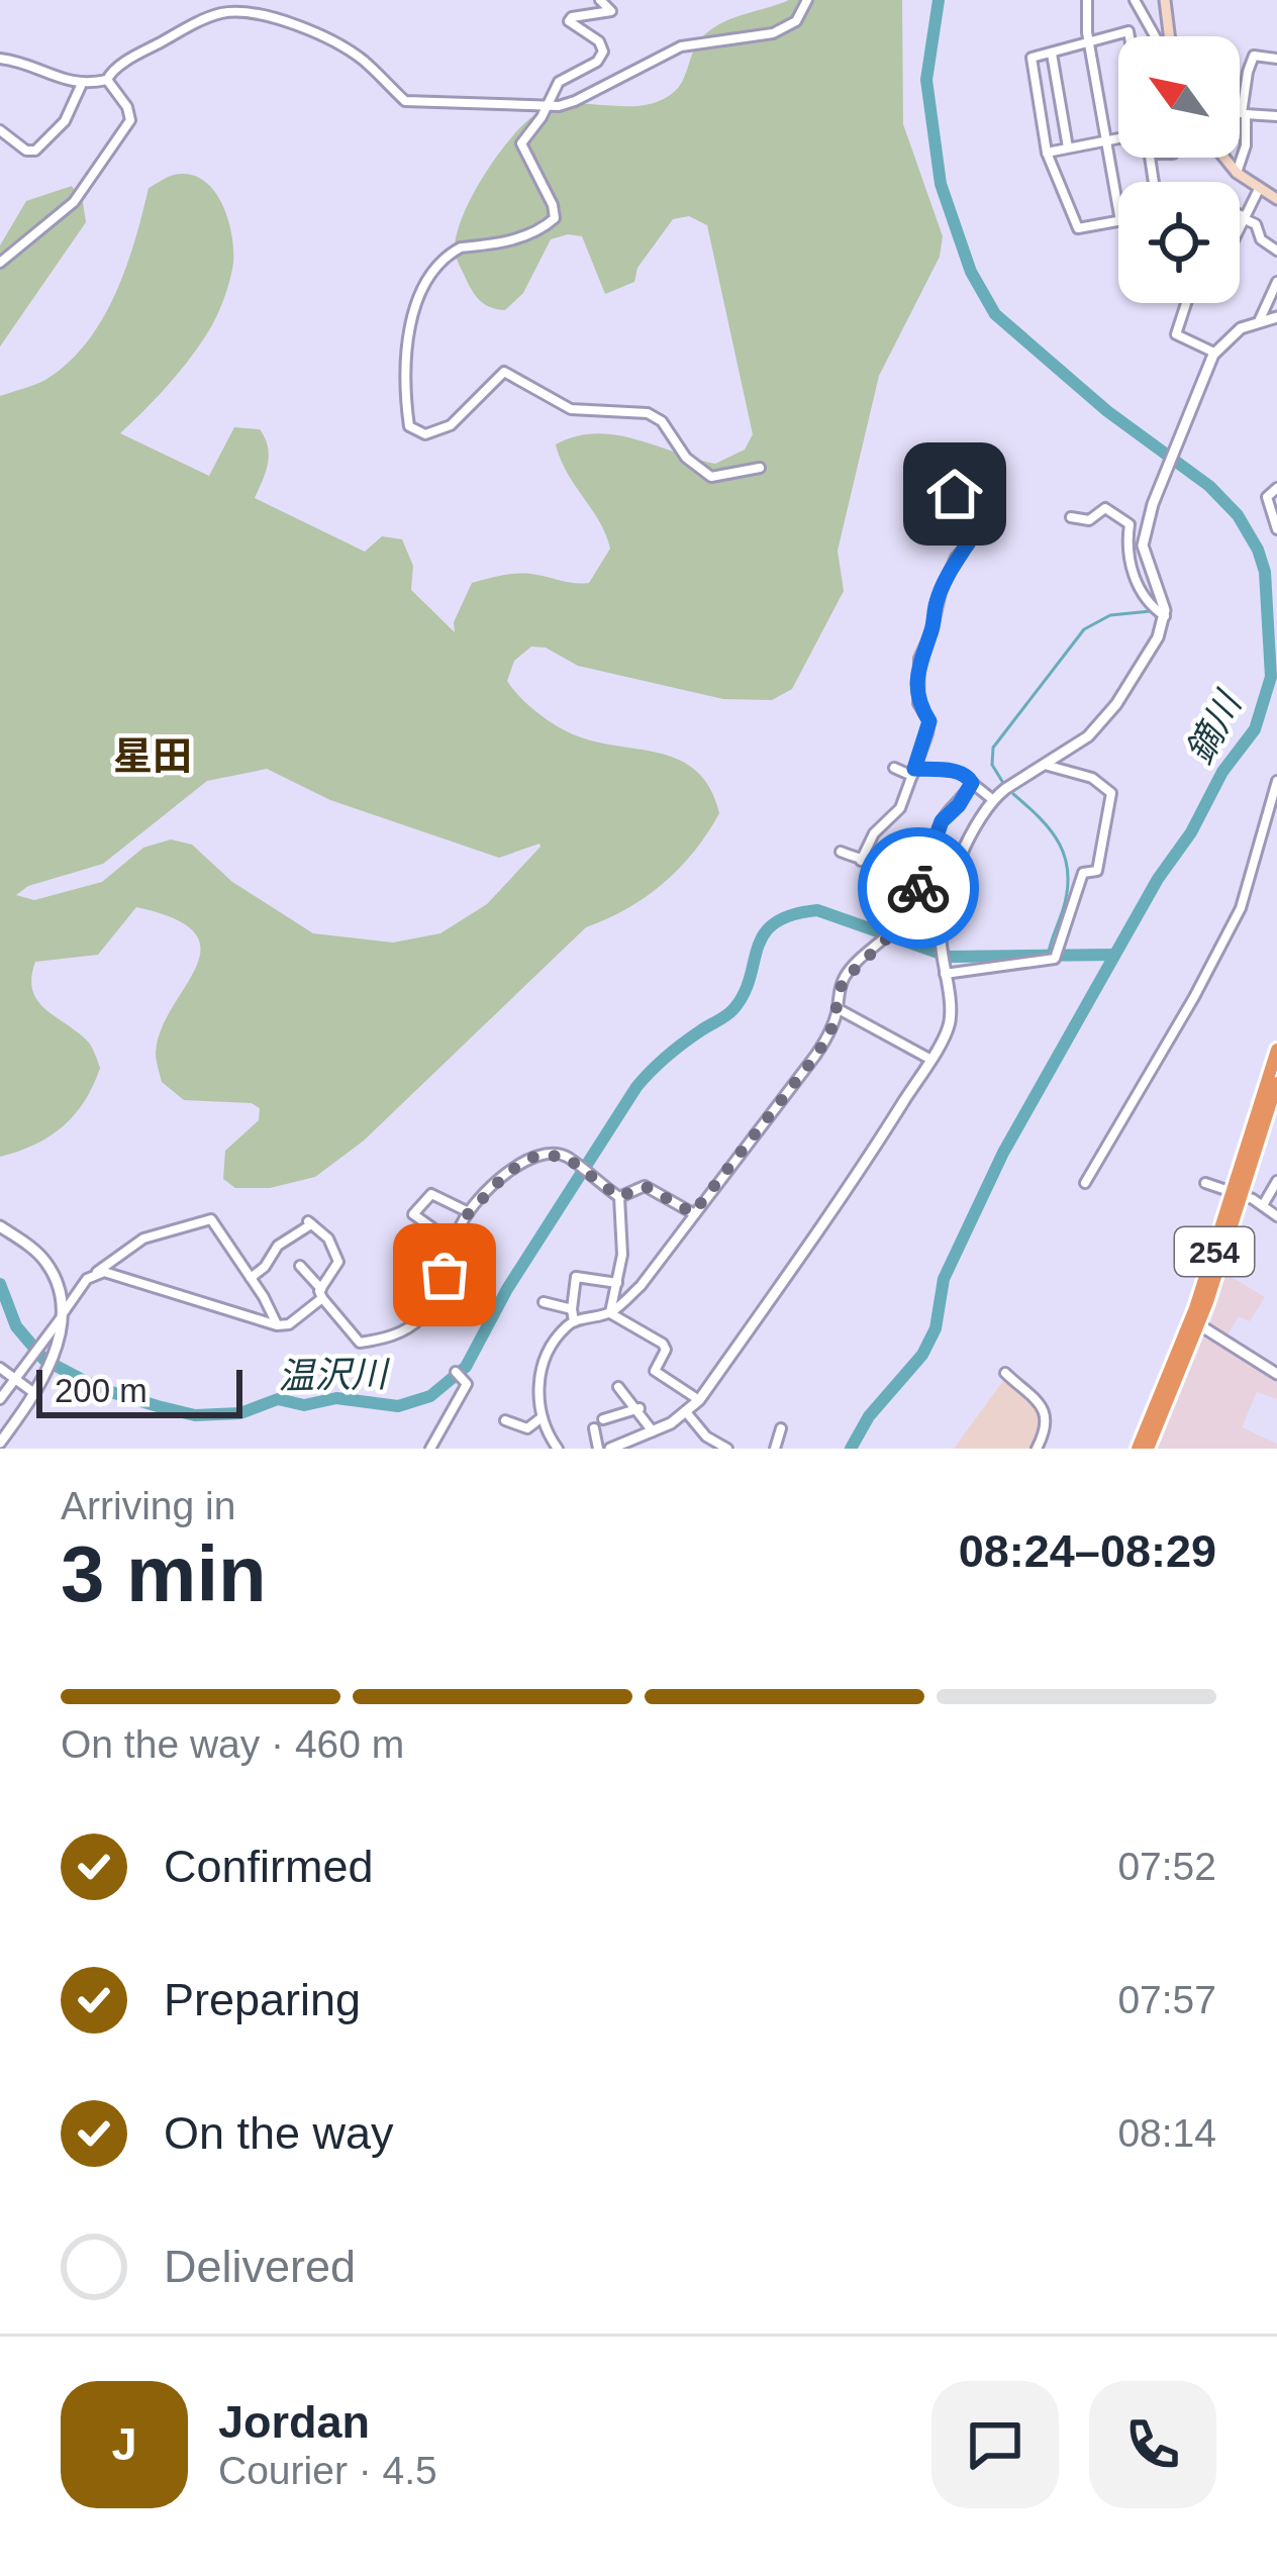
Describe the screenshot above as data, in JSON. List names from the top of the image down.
{
  "streets": {
    "highway": ["254"]
  },
  "districts": ["星田"],
  "water": ["鏑川", "温沢川"],
  "scale_bar": "200 m",
  "north": "top left",
  "page": {
    "scale": "200 m",
    "heading": ["3 min", "Arriving in", "08:24–08:29"],
    "panel": ["Jordan", "Courier · 4.5"],
    "bar": "On the way · 460 m",
    "list": [
      ["Confirmed", "07:52"],
      ["Preparing", "07:57"],
      ["On the way", "08:14"],
      "Delivered"
    ],
    "round": "J"
  }
}
